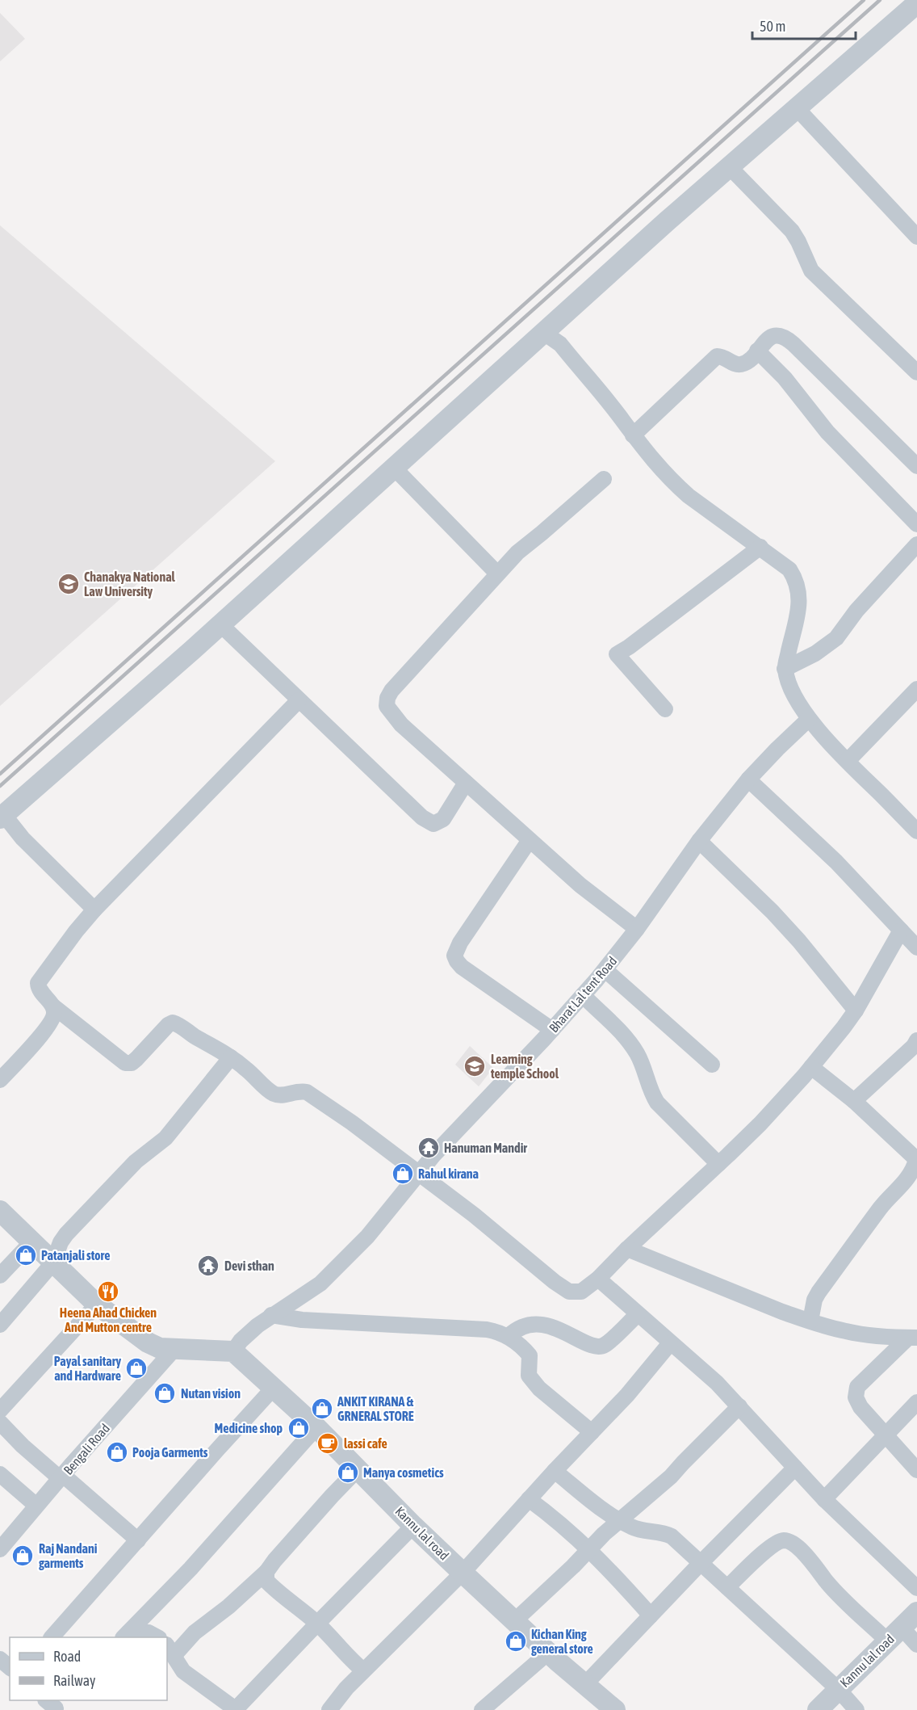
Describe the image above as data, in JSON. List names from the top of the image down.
{
  "streets": {
    "street": ["Bharat Lal tent Road", "Bengali Road", "Kannu lal road"]
  },
  "crossings": [
    ["Bharat Lal tent Road", "Kannu lal road"]
  ],
  "places": {
    "school or university": ["Chanakya National Law University", "Learning temple School"],
    "temple": ["Hanuman Mandir", "Devi sthan"],
    "shop": [
      "Rahul kirana",
      "Patanjali store",
      "Payal sanitary and Hardware",
      "Nutan vision",
      "ANKIT KIRANA & GRNERAL STORE",
      "Medicine shop",
      "Pooja Garments",
      "Manya cosmetics",
      "Raj Nandani garments",
      "Kichan King general store"
    ],
    "restaurant": ["Heena Ahad Chicken And Mutton centre"],
    "cafe": ["lassi cafe"]
  },
  "legend": ["Road", "Railway"],
  "scale_bar": "50 m"
}
